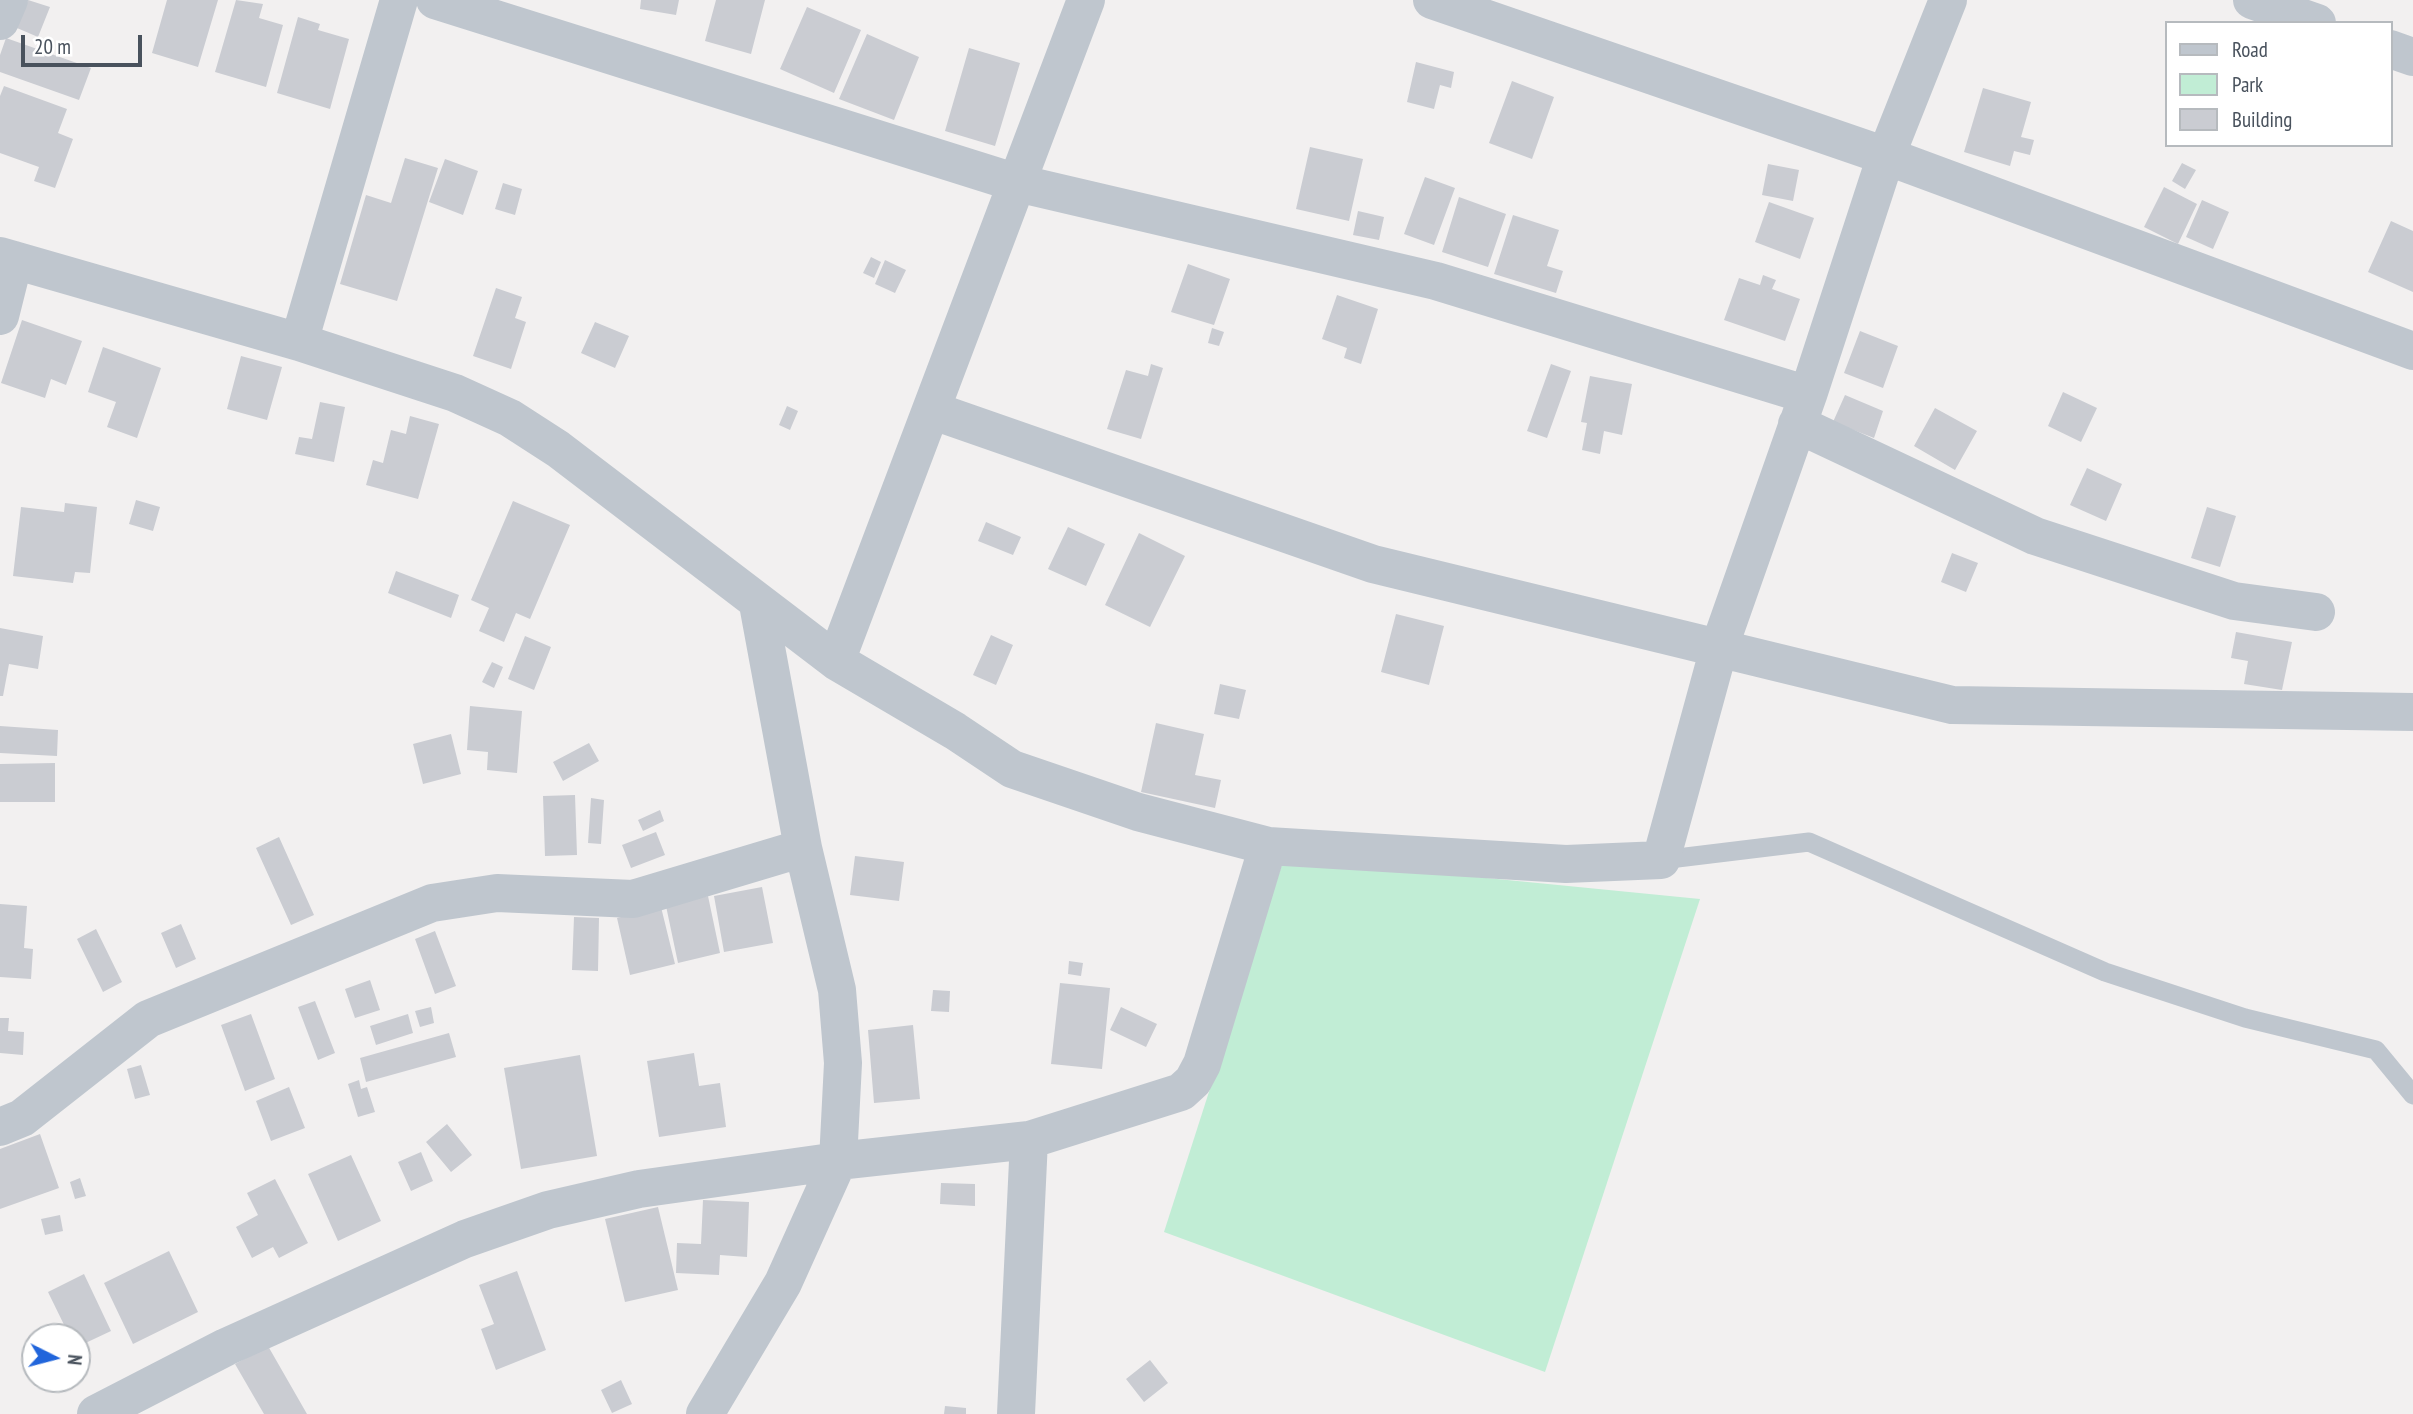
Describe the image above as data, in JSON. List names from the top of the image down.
{
  "legend": ["Road", "Park", "Building"],
  "scale_bar": "20 m",
  "north": "right"
}
